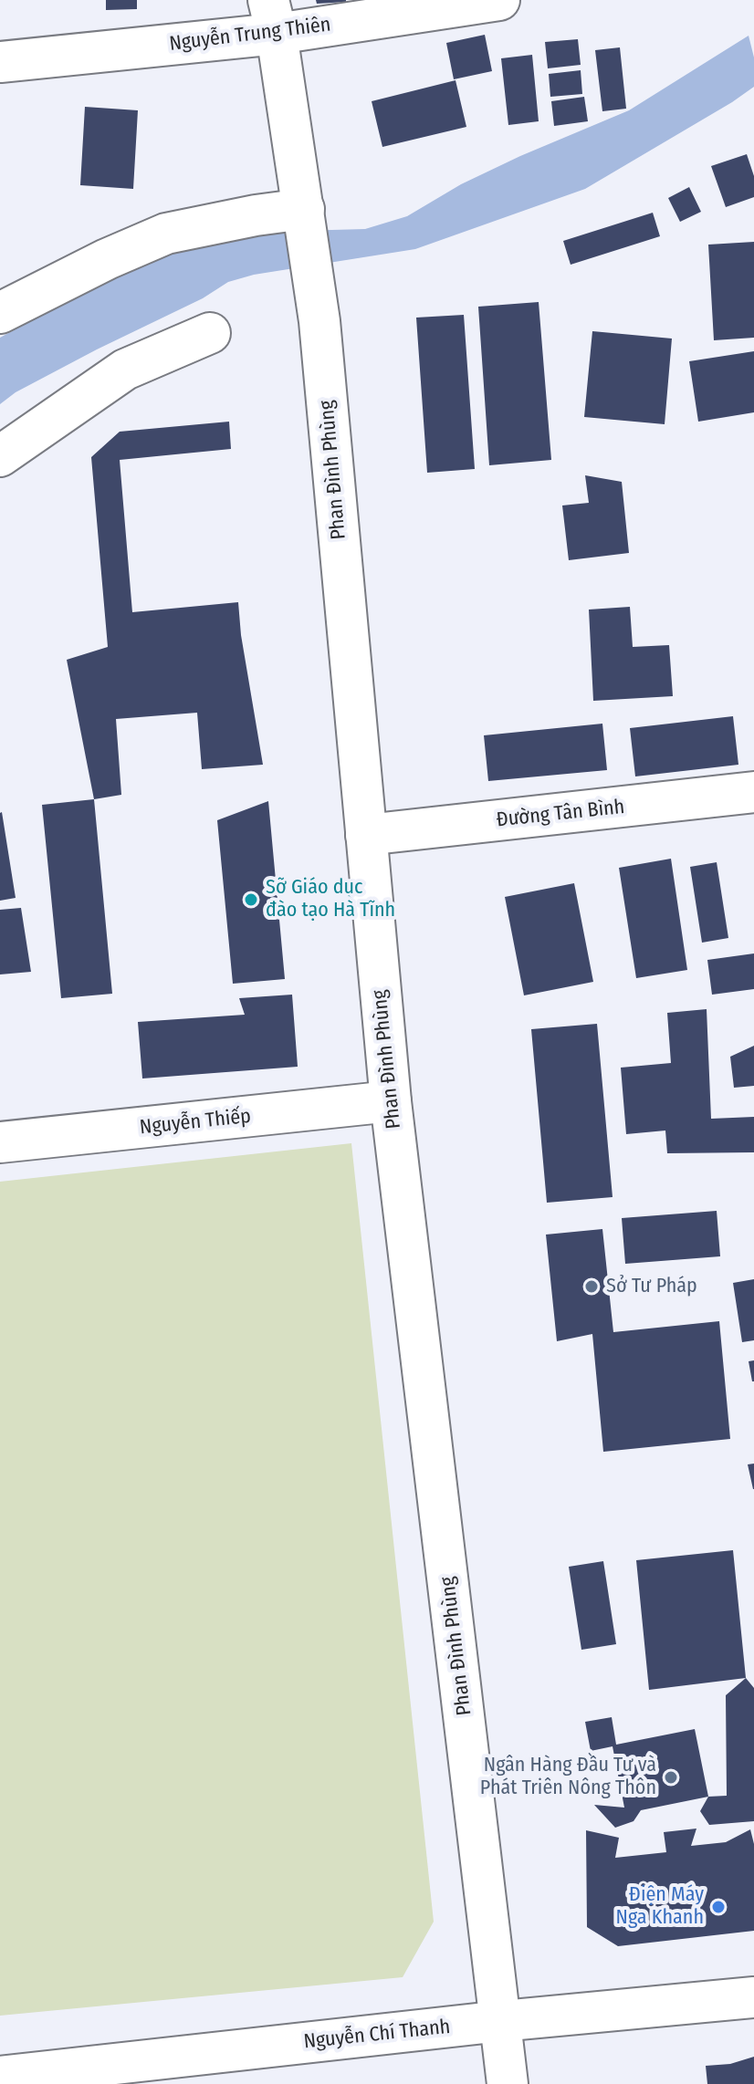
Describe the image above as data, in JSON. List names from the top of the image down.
{
  "streets": {
    "main road": [
      "Nguyễn Trung Thiên",
      "Phan Đình Phùng",
      "Đường Tân Bình",
      "Nguyễn Thiếp",
      "Nguyễn Chí Thanh"
    ]
  },
  "crossings": [
    ["Nguyễn Trung Thiên", "Phan Đình Phùng"],
    ["Phan Đình Phùng", "Đường Tân Bình"],
    ["Phan Đình Phùng", "Nguyễn Thiếp"],
    ["Phan Đình Phùng", "Nguyễn Chí Thanh"]
  ],
  "places": [
    "Sỡ Giáo dục đào tạo Hà Tĩnh",
    "Sở Tư Pháp",
    "Ngân Hàng Đầu Tư và Phát Triên Nông Thôn",
    "Điện Máy Nga Khanh"
  ]
}
